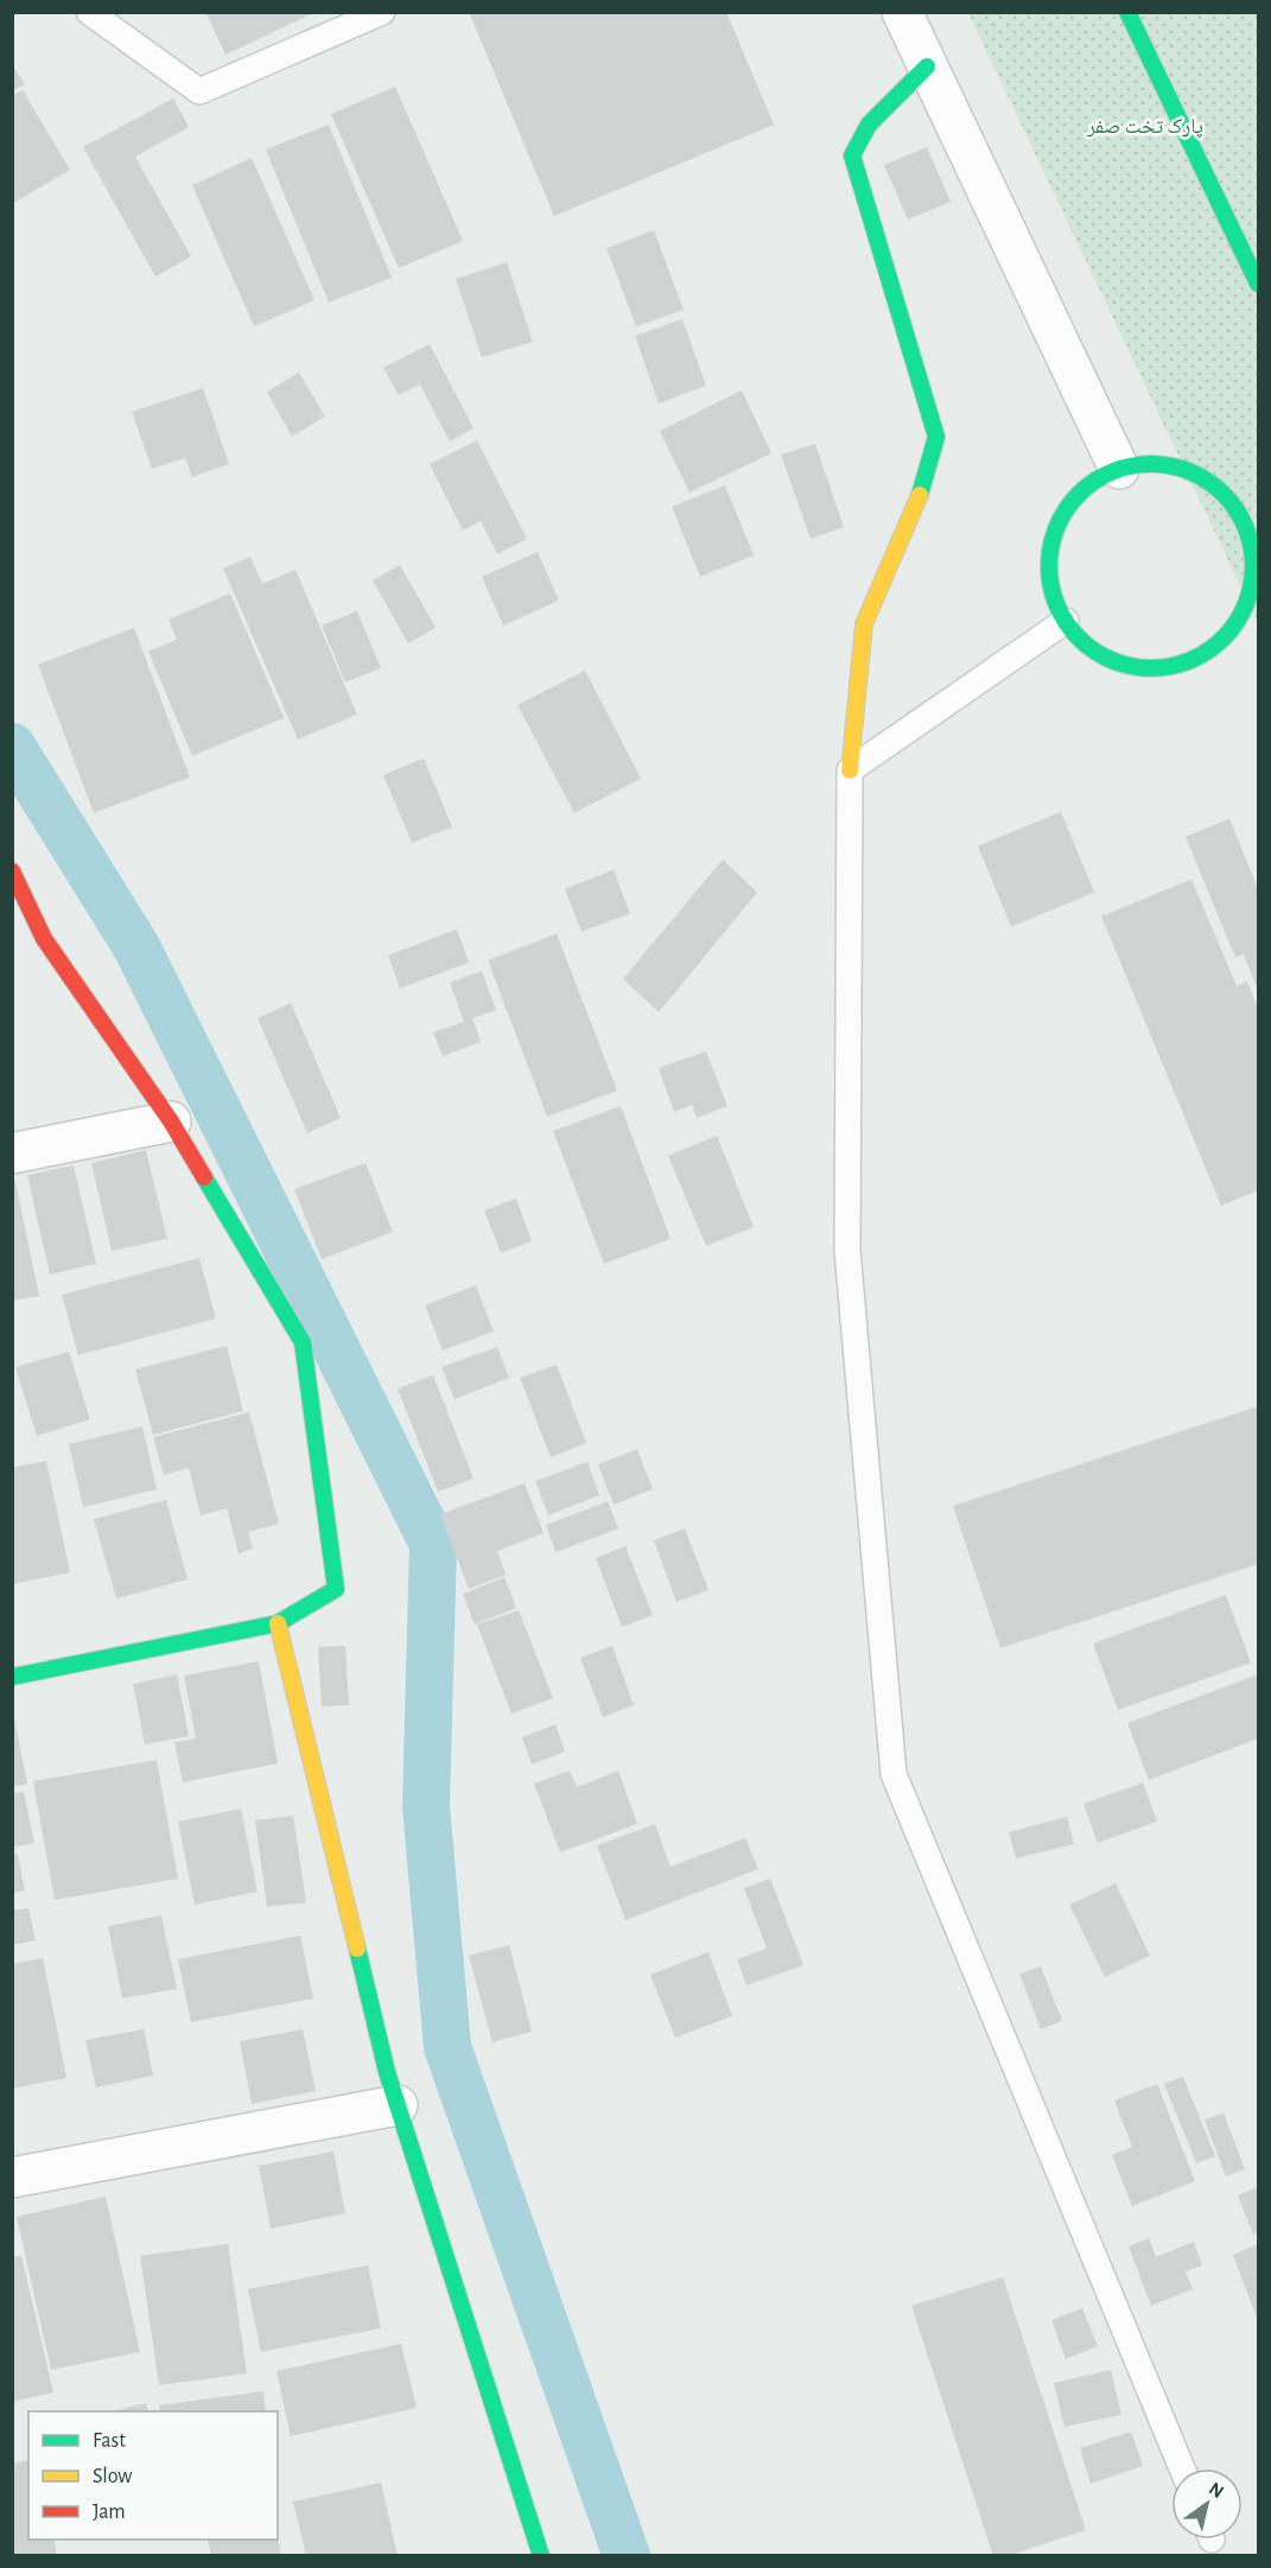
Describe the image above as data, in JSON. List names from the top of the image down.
{
  "parks": ["پارک تخت صفر"],
  "legend": ["Fast", "Slow", "Jam"],
  "north": "top right"
}
